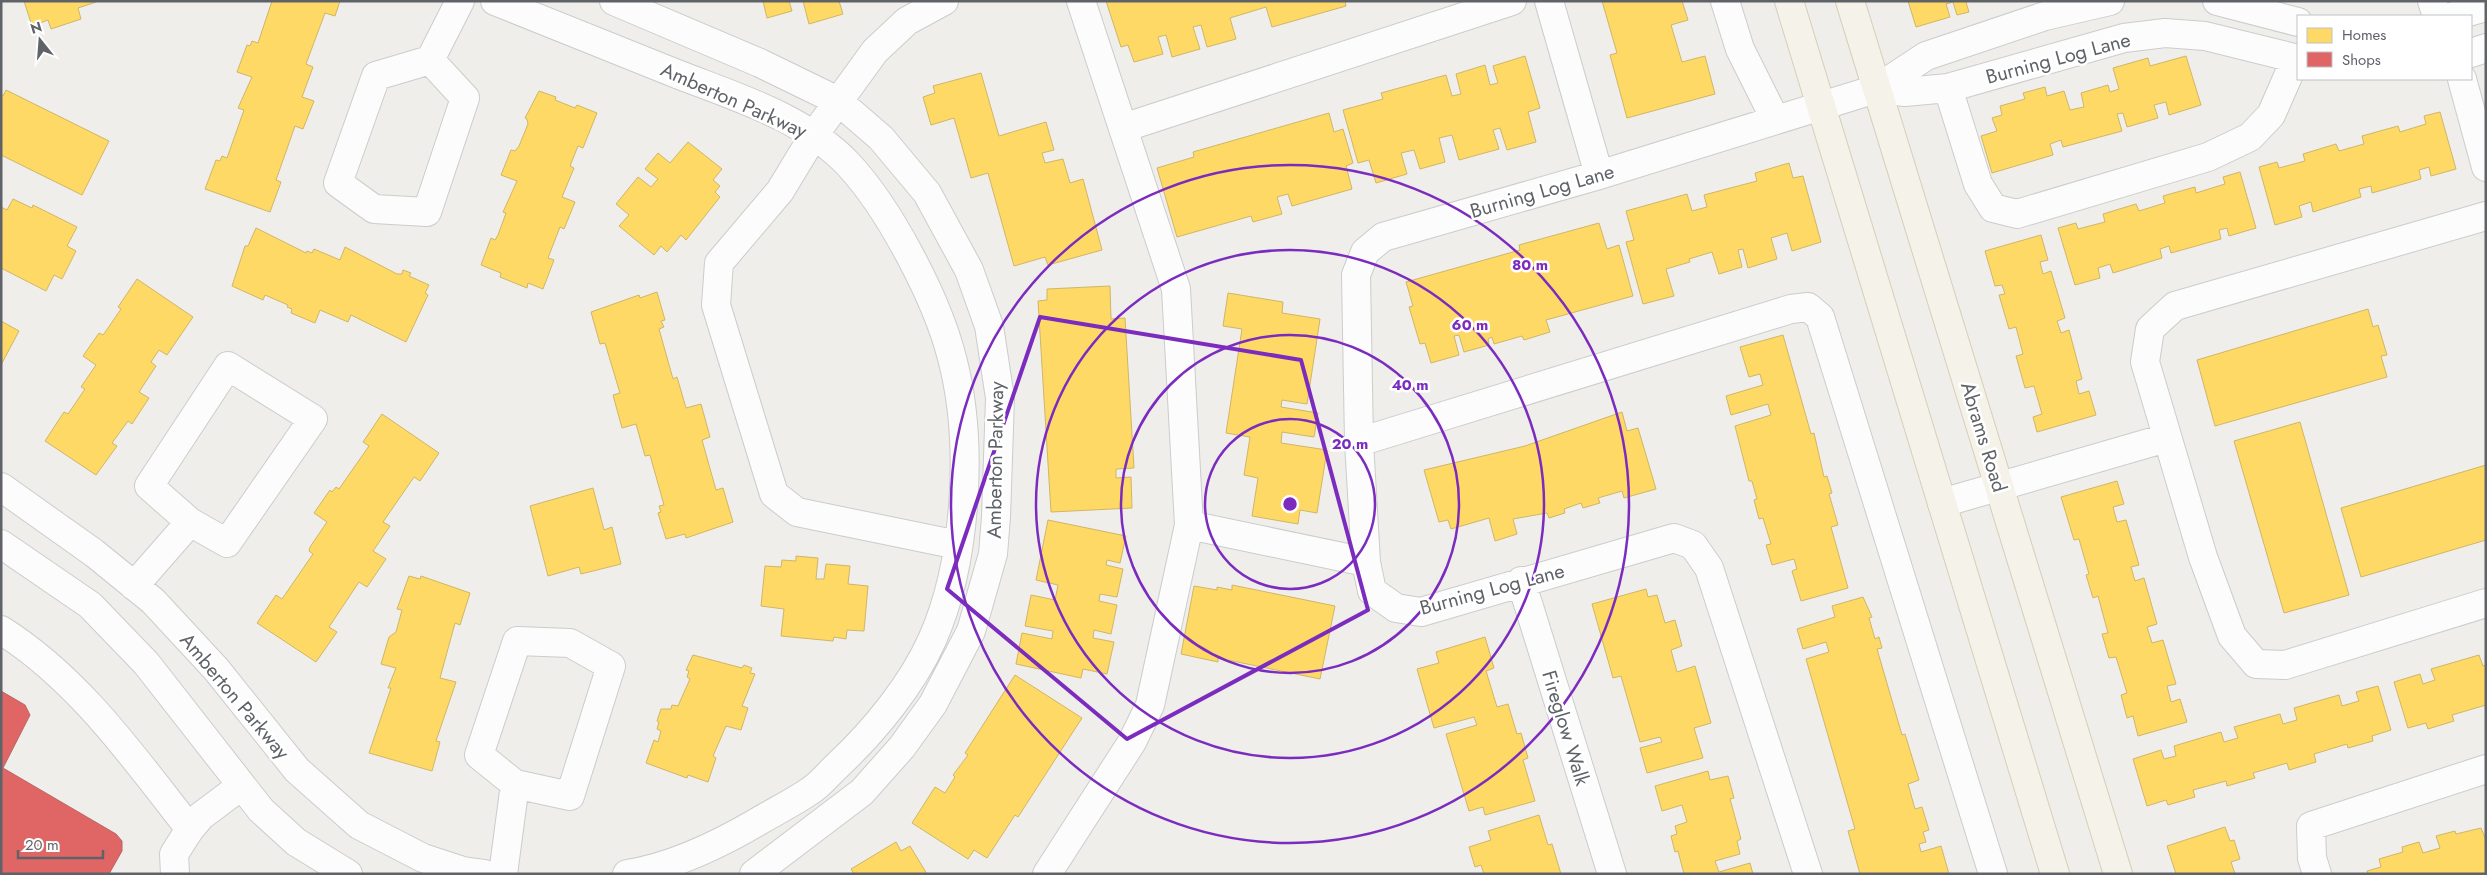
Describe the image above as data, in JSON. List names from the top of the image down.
{
  "streets": {
    "main road": ["Abrams Road"],
    "street": ["Burning Log Lane", "Amberton Parkway", "Fireglow Walk"]
  },
  "crossings": [
    ["Burning Log Lane", "Abrams Road"],
    ["Burning Log Lane", "Fireglow Walk"]
  ],
  "legend": ["Homes", "Shops"],
  "scale_bar": "20 m",
  "north": "top",
  "rings": [
    "80 m",
    "60 m",
    "40 m",
    "20 m"
  ]
}
